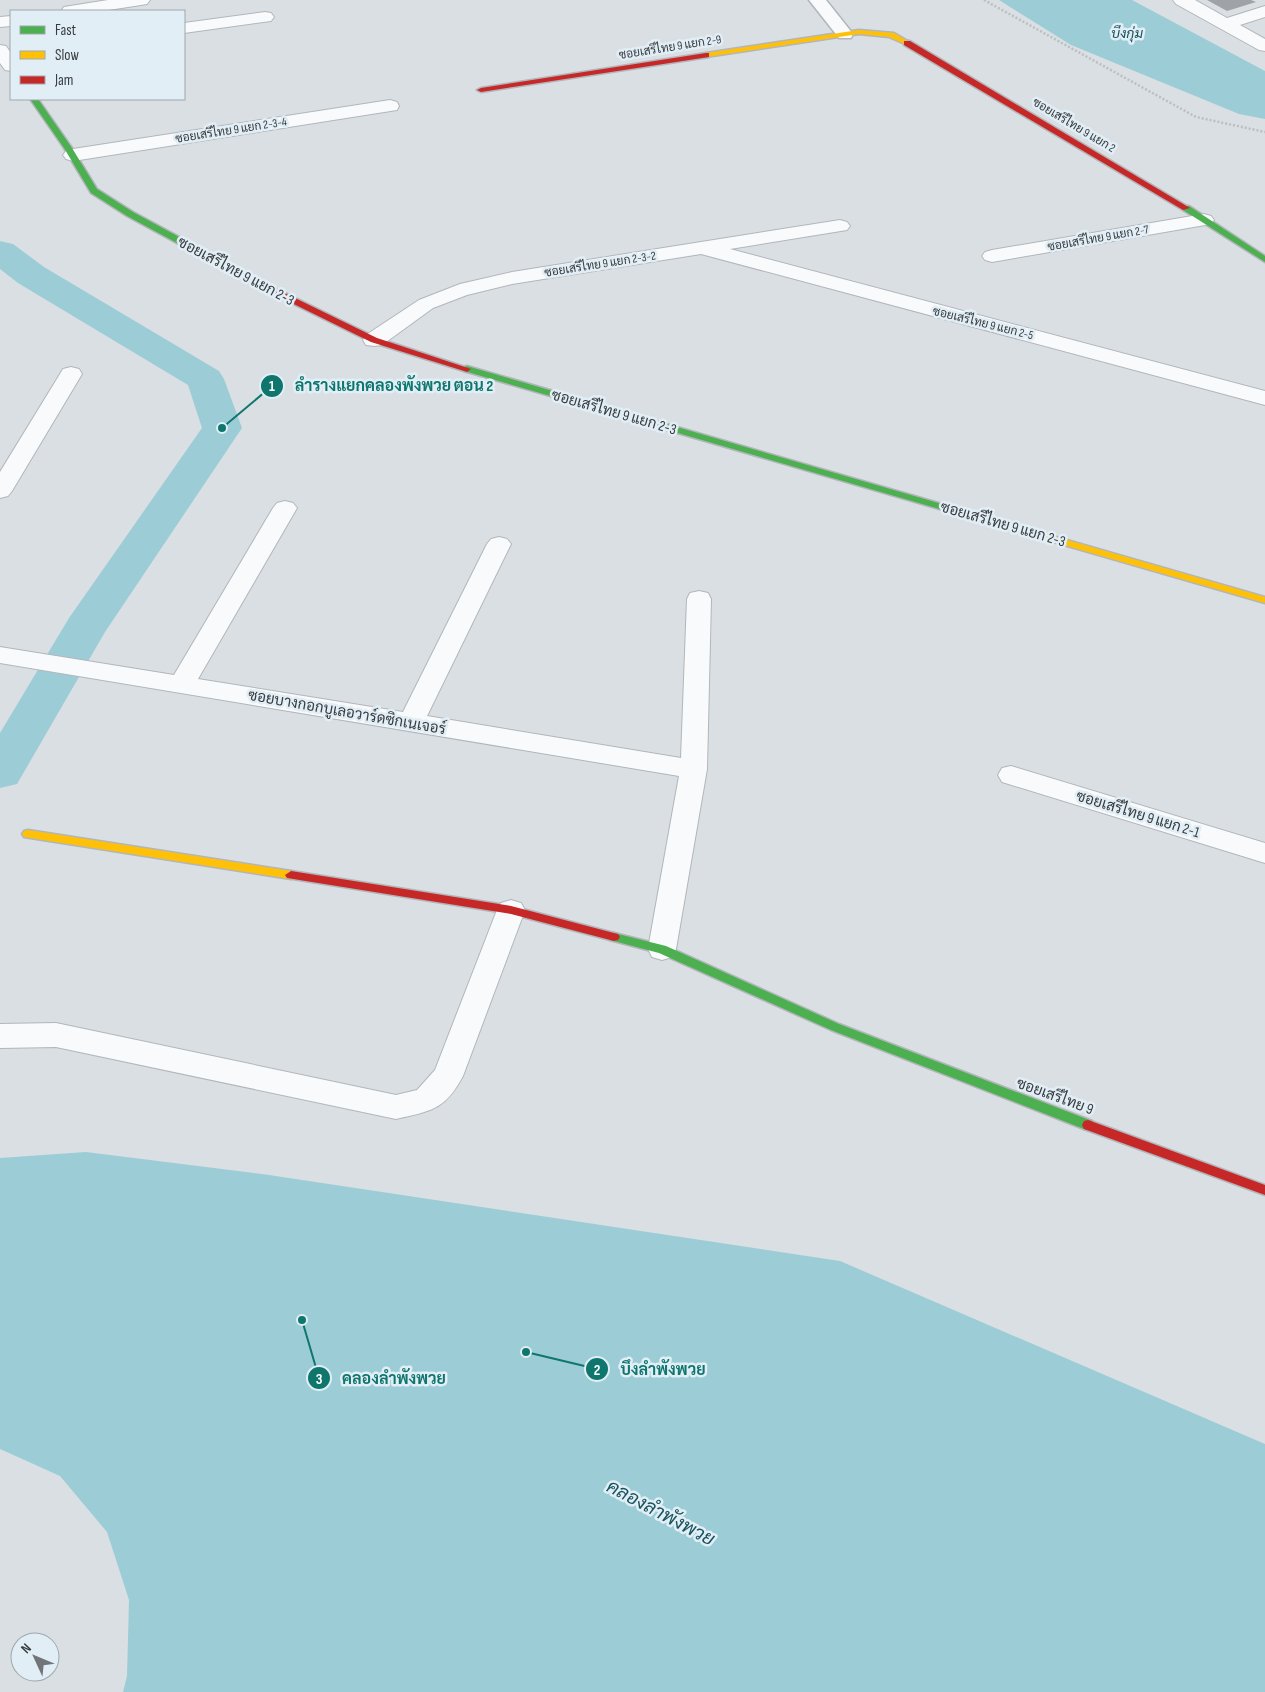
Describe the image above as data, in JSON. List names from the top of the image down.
{
  "streets": {
    "street": [
      "ซอยเสรีไทย 9 แยก 2-9",
      "ซอยเสรีไทย 9 แยก 2",
      "ซอยเสรีไทย 9 แยก 2-3-4",
      "ซอยเสรีไทย 9 แยก 2-7",
      "ซอยเสรีไทย 9 แยก 2-3-2",
      "ซอยเสรีไทย 9 แยก 2-3",
      "ซอยเสรีไทย 9 แยก 2-5",
      "ซอยบางกอกบูเลอวาร์ดซิกเนเจอร์",
      "ซอยเสรีไทย 9 แยก 2-1",
      "ซอยเสรีไทย 9"
    ]
  },
  "crossings": [
    ["ซอยเสรีไทย 9 แยก 2-9", "ซอยเสรีไทย 9 แยก 2"],
    ["ซอยเสรีไทย 9 แยก 2", "ซอยเสรีไทย 9 แยก 2-7"],
    ["ซอยเสรีไทย 9 แยก 2-3-4", "ซอยเสรีไทย 9 แยก 2-3"],
    ["ซอยเสรีไทย 9 แยก 2-3-2", "ซอยเสรีไทย 9 แยก 2-3"],
    ["ซอยเสรีไทย 9 แยก 2-3-2", "ซอยเสรีไทย 9 แยก 2-5"]
  ],
  "water": ["บึงกุ่ม", "คลองลำพังพวย"],
  "places": ["ลำรางแยกคลองพังพวย ตอน 2", "คลองลำพังพวย", "บึงลำพังพวย"],
  "legend": ["Fast", "Slow", "Jam"],
  "north": "top left"
}
